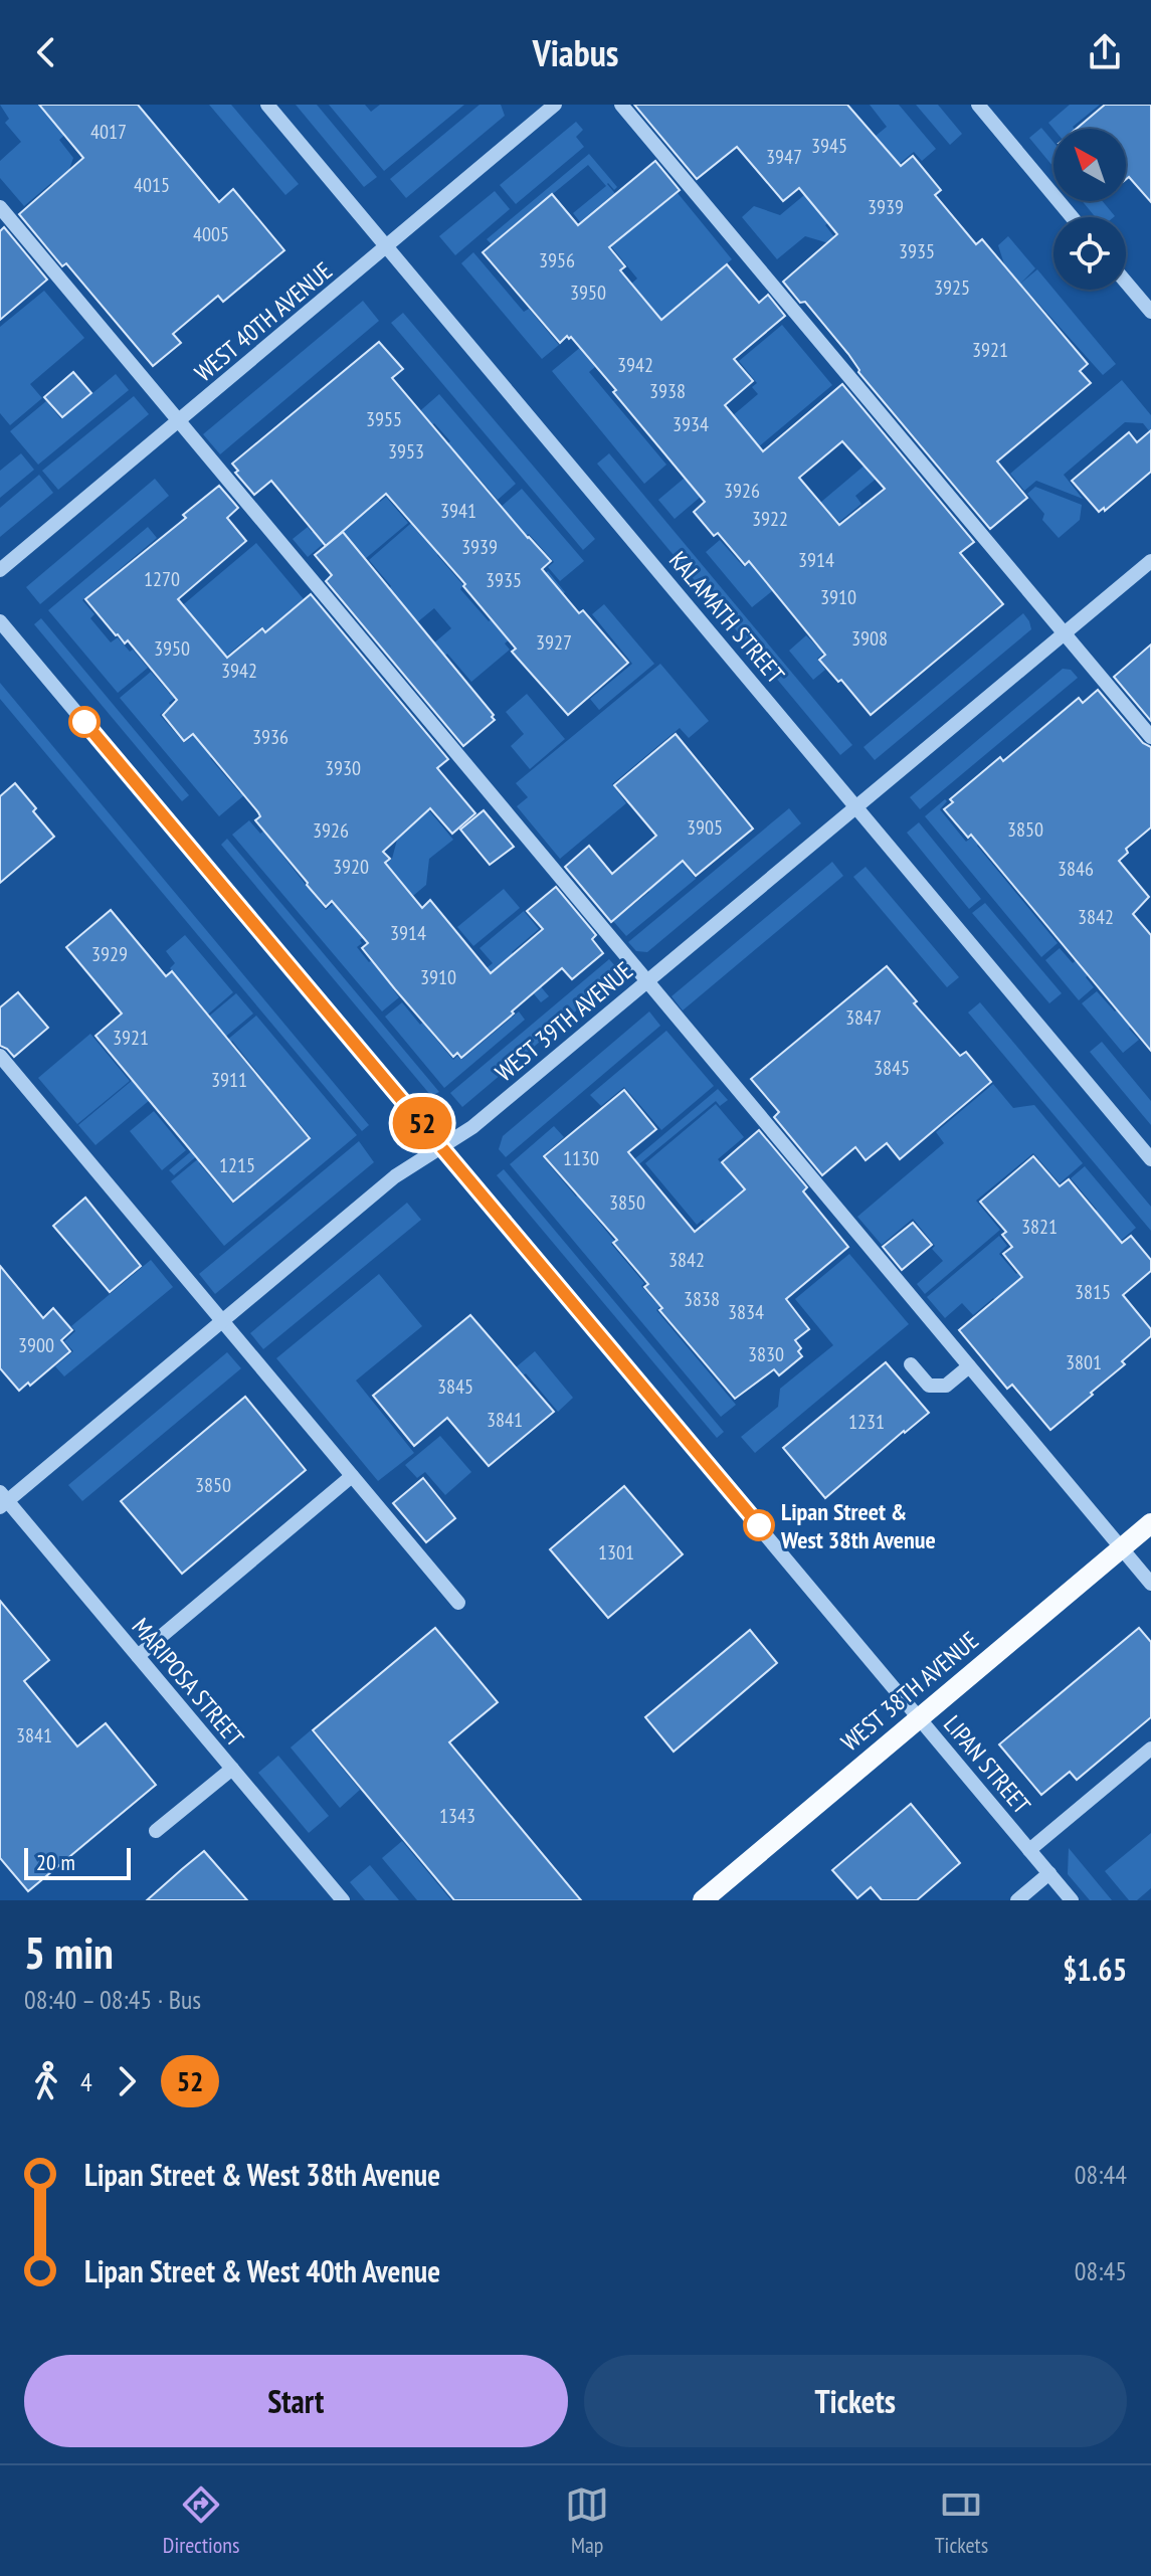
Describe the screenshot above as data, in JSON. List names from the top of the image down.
{
  "streets": {
    "main road": ["WEST 38TH AVENUE"],
    "street": [
      "WEST 40TH AVENUE",
      "KALAMATH STREET",
      "WEST 39TH AVENUE",
      "MARIPOSA STREET",
      "LIPAN STREET"
    ]
  },
  "crossings": [
    ["WEST 40TH AVENUE", "KALAMATH STREET"],
    ["KALAMATH STREET", "WEST 39TH AVENUE"],
    ["WEST 39TH AVENUE", "MARIPOSA STREET"],
    ["WEST 39TH AVENUE", "LIPAN STREET"],
    ["WEST 38TH AVENUE", "LIPAN STREET"]
  ],
  "places": ["Lipan Street & West 38th Avenue"],
  "lines": ["bus line 52"],
  "house_numbers": [
    "4017",
    "3945",
    "3947",
    "4015",
    "3939",
    "4005",
    "3935",
    "3956",
    "3925",
    "3950",
    "3921",
    "3942",
    "3938",
    "3955",
    "3934",
    "3953",
    "3926",
    "3941",
    "3922",
    "3939",
    "3914",
    "1270",
    "3935",
    "3910",
    "3908",
    "3927",
    "3950",
    "3942",
    "3936",
    "3930",
    "3905",
    "3850",
    "3926",
    "3920",
    "3846",
    "3842",
    "3914",
    "3929",
    "3910",
    "3847",
    "3921",
    "3845",
    "3911",
    "1130",
    "1215",
    "3850",
    "3821",
    "3842",
    "3815",
    "3838",
    "3834",
    "3900",
    "3830",
    "3801",
    "3845",
    "3841",
    "1231",
    "3850",
    "1301",
    "3841",
    "1343"
  ],
  "scale_bar": "20 m",
  "north": "top left",
  "page": {
    "header": "Viabus",
    "on_map": "52",
    "scale": "20 m",
    "heading": ["5 min", "08:40 – 08:45 · Bus", "$1.65"],
    "legs": ["4", "52"],
    "list": [
      {
        "name": "Lipan Street & West 38th Avenue",
        "value": "08:44"
      },
      {
        "name": "Lipan Street & West 40th Avenue",
        "value": "08:45"
      }
    ],
    "buttons": ["Start", "Tickets"],
    "tabs": ["Directions", "Map", "Tickets"]
  }
}
